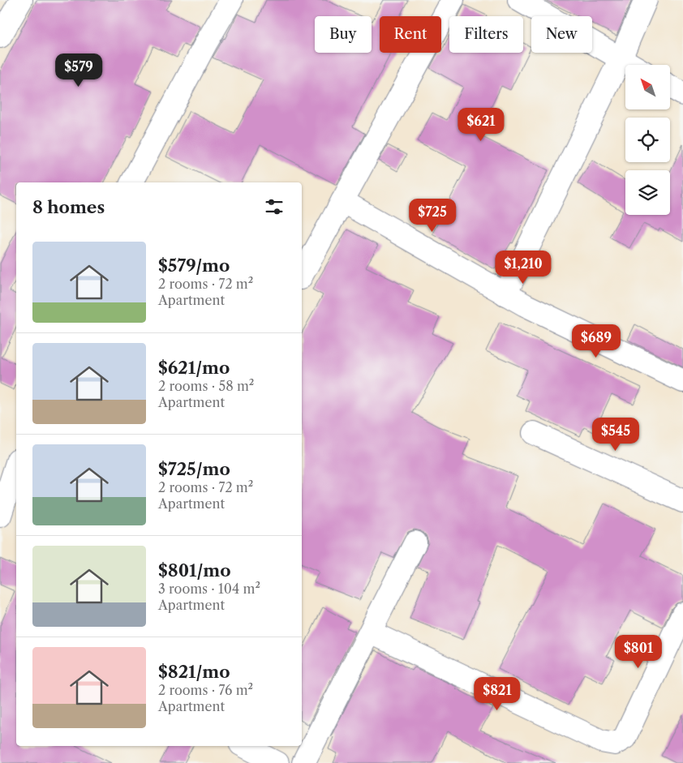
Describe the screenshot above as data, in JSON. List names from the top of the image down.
{
  "north": "top left",
  "page": {
    "chip": [
      "Buy",
      "Rent",
      "Filters",
      "New"
    ],
    "price": [
      "$579",
      "$621",
      "$725",
      "$1,210",
      "$689",
      "$545",
      "$801",
      "$821"
    ],
    "heading": "8 homes",
    "list": [
      {
        "name": "$579/mo",
        "note": "2 rooms · 72 m² · Apartment"
      },
      {
        "name": "$621/mo",
        "note": "2 rooms · 58 m² · Apartment"
      },
      {
        "name": "$725/mo",
        "note": "2 rooms · 72 m² · Apartment"
      },
      {
        "name": "$801/mo",
        "note": "3 rooms · 104 m² · Apartment"
      },
      {
        "name": "$821/mo",
        "note": "2 rooms · 76 m² · Apartment"
      }
    ]
  }
}
